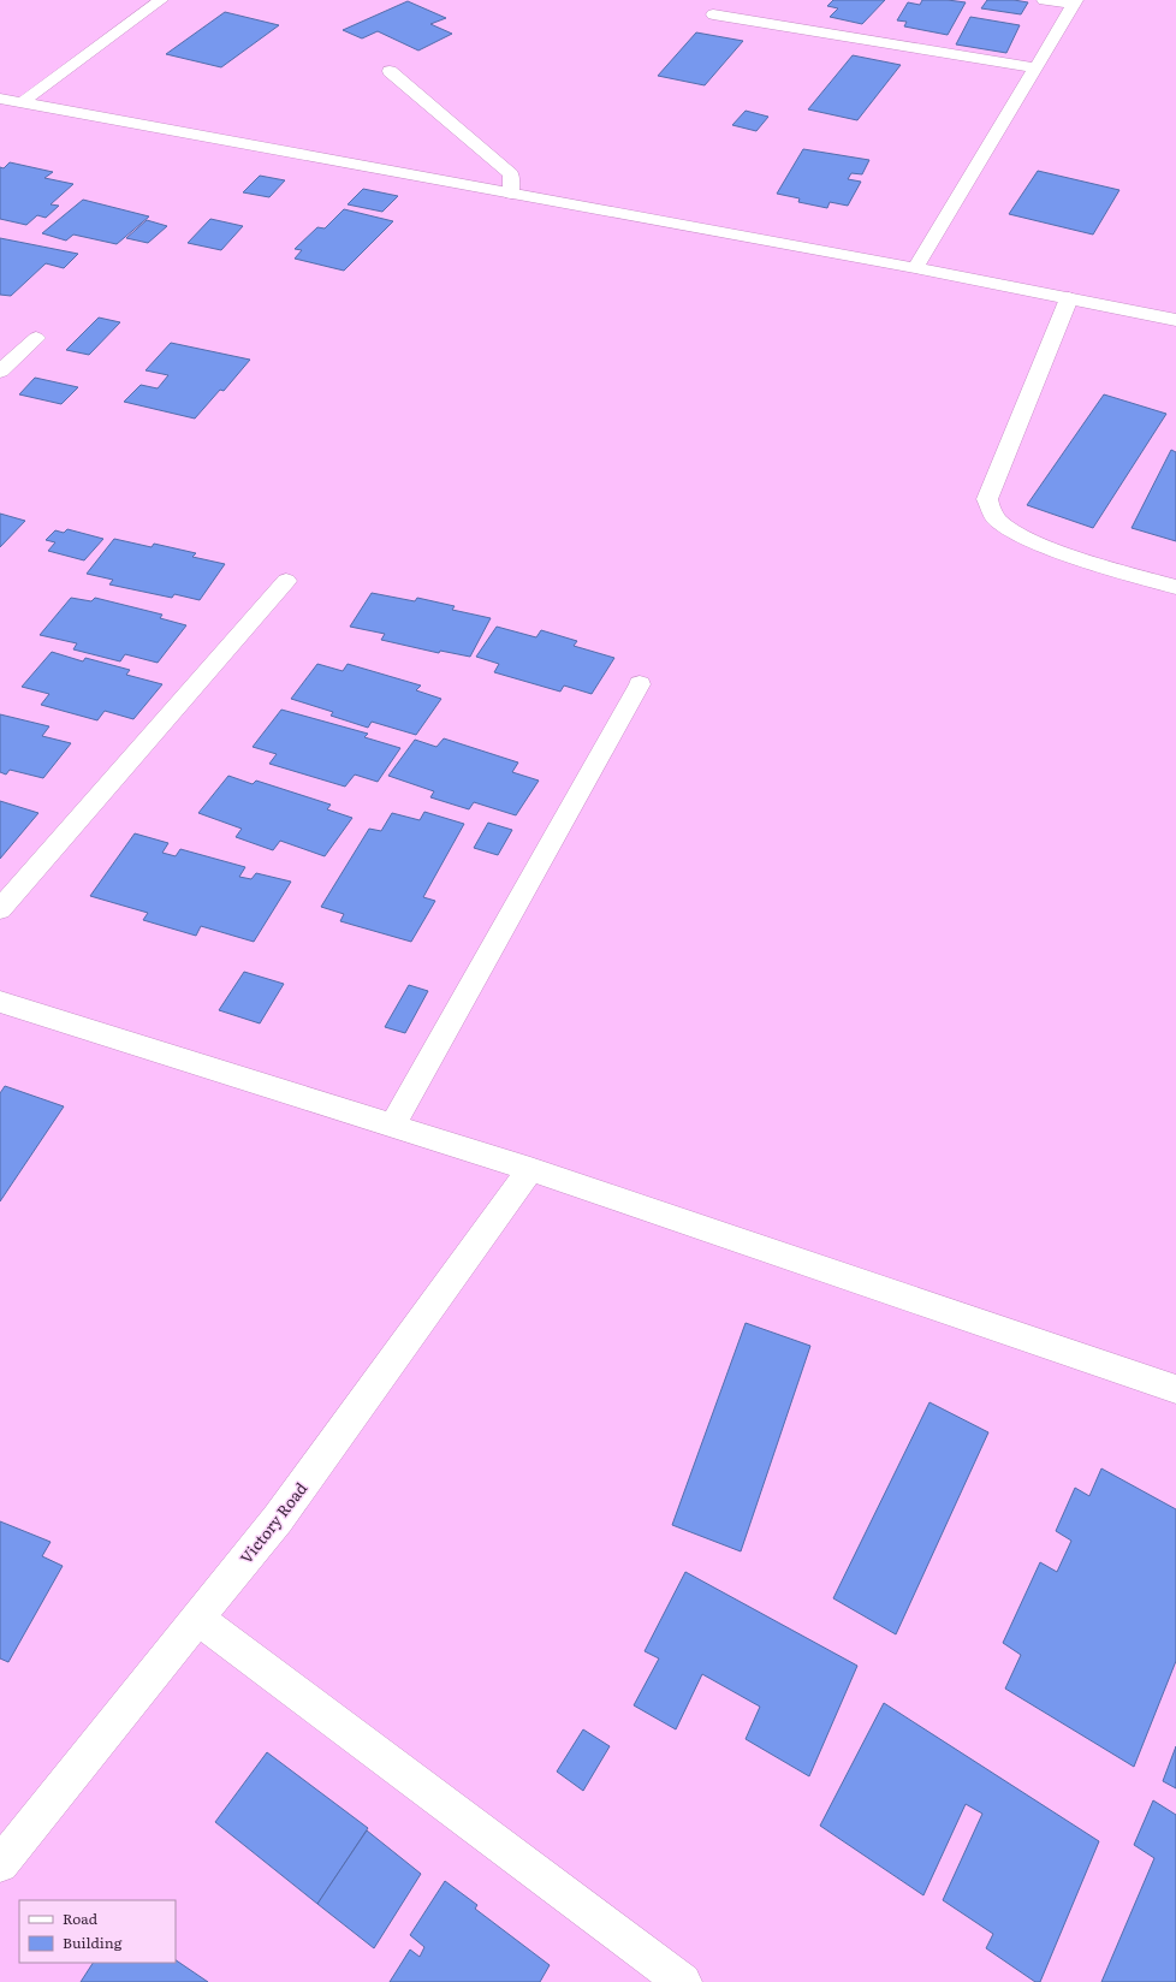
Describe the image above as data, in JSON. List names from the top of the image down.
{
  "streets": {
    "street": ["Victory Road"]
  },
  "legend": ["Road", "Building"]
}
